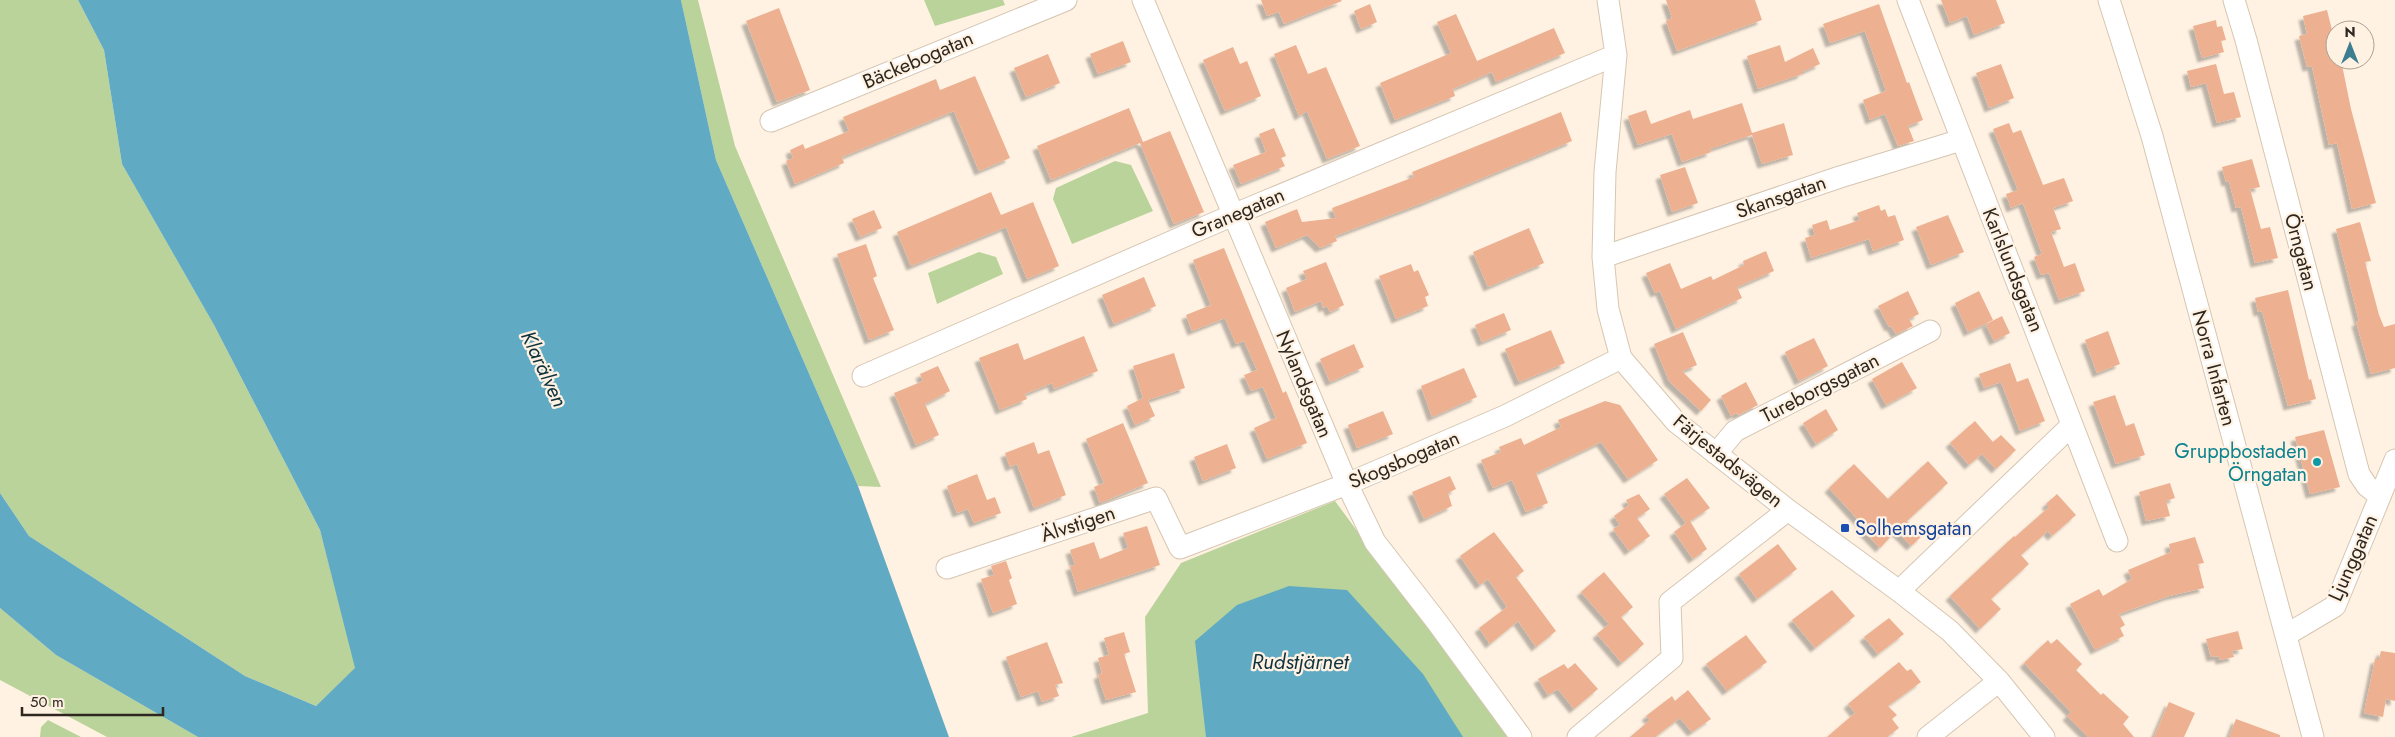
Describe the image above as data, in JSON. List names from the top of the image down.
{
  "streets": {
    "street": [
      "Bäckebogatan",
      "Skansgatan",
      "Granegatan",
      "Örngatan",
      "Karlslundsgatan",
      "Norra Infarten",
      "Nylandsgatan",
      "Tureborgsgatan",
      "Skogsbogatan",
      "Färjestadsvägen",
      "Älvstigen",
      "Ljunggatan"
    ]
  },
  "crossings": [
    ["Skansgatan", "Karlslundsgatan"],
    ["Skansgatan", "Färjestadsvägen"],
    ["Granegatan", "Nylandsgatan"],
    ["Granegatan", "Färjestadsvägen"],
    ["Örngatan", "Ljunggatan"],
    ["Norra Infarten", "Ljunggatan"],
    ["Nylandsgatan", "Skogsbogatan"],
    ["Tureborgsgatan", "Färjestadsvägen"],
    ["Skogsbogatan", "Färjestadsvägen"],
    ["Skogsbogatan", "Älvstigen"]
  ],
  "water": ["Klarälven", "Rudstjärnet"],
  "places": {
    "other": ["Gruppbostaden Örngatan"],
    "transit": ["Solhemsgatan"]
  },
  "scale_bar": "50 m",
  "north": "top"
}
